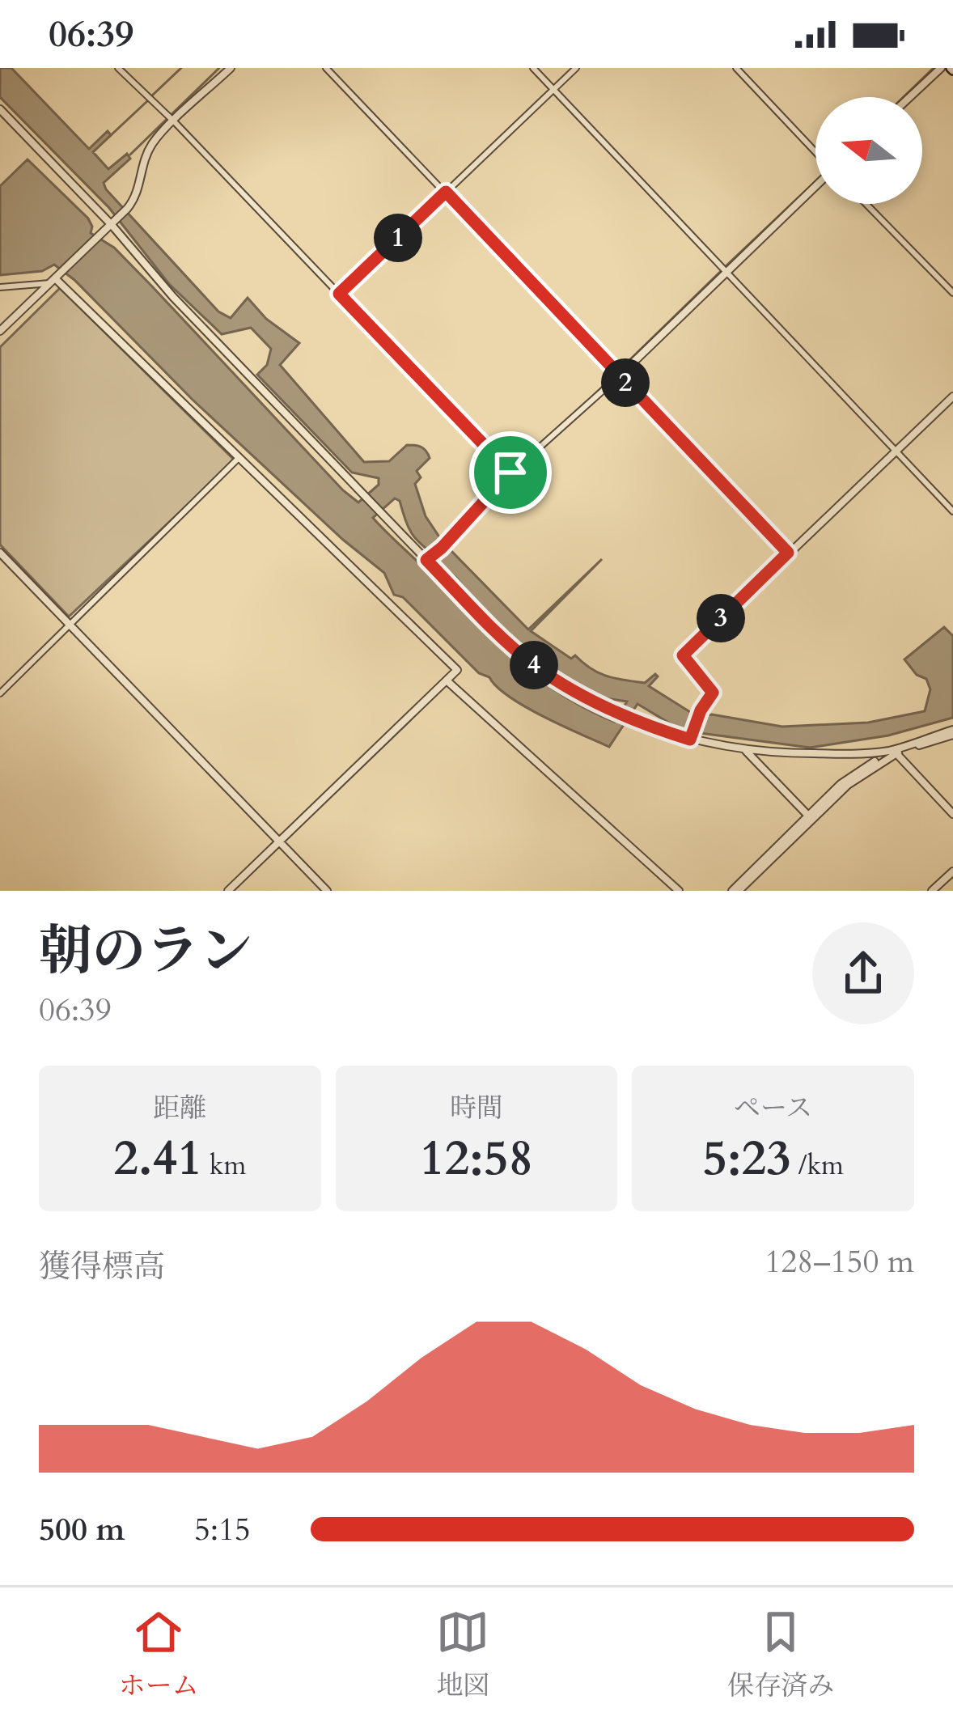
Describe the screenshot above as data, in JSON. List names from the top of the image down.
{
  "north": "left",
  "page": {
    "status": "06:39",
    "pins": [
      "1",
      "2",
      "3",
      "4"
    ],
    "heading": ["朝のラン", "06:39"],
    "stats": [
      ["距離", "2.41 km"],
      ["時間", "12:58"],
      ["ペース", "5:23 /km"]
    ],
    "chart": ["獲得標高", "128–150 m"],
    "list": [
      {
        "name": "500 m",
        "note": "5:15"
      }
    ],
    "tabs": ["ホーム", "地図", "保存済み"]
  }
}
